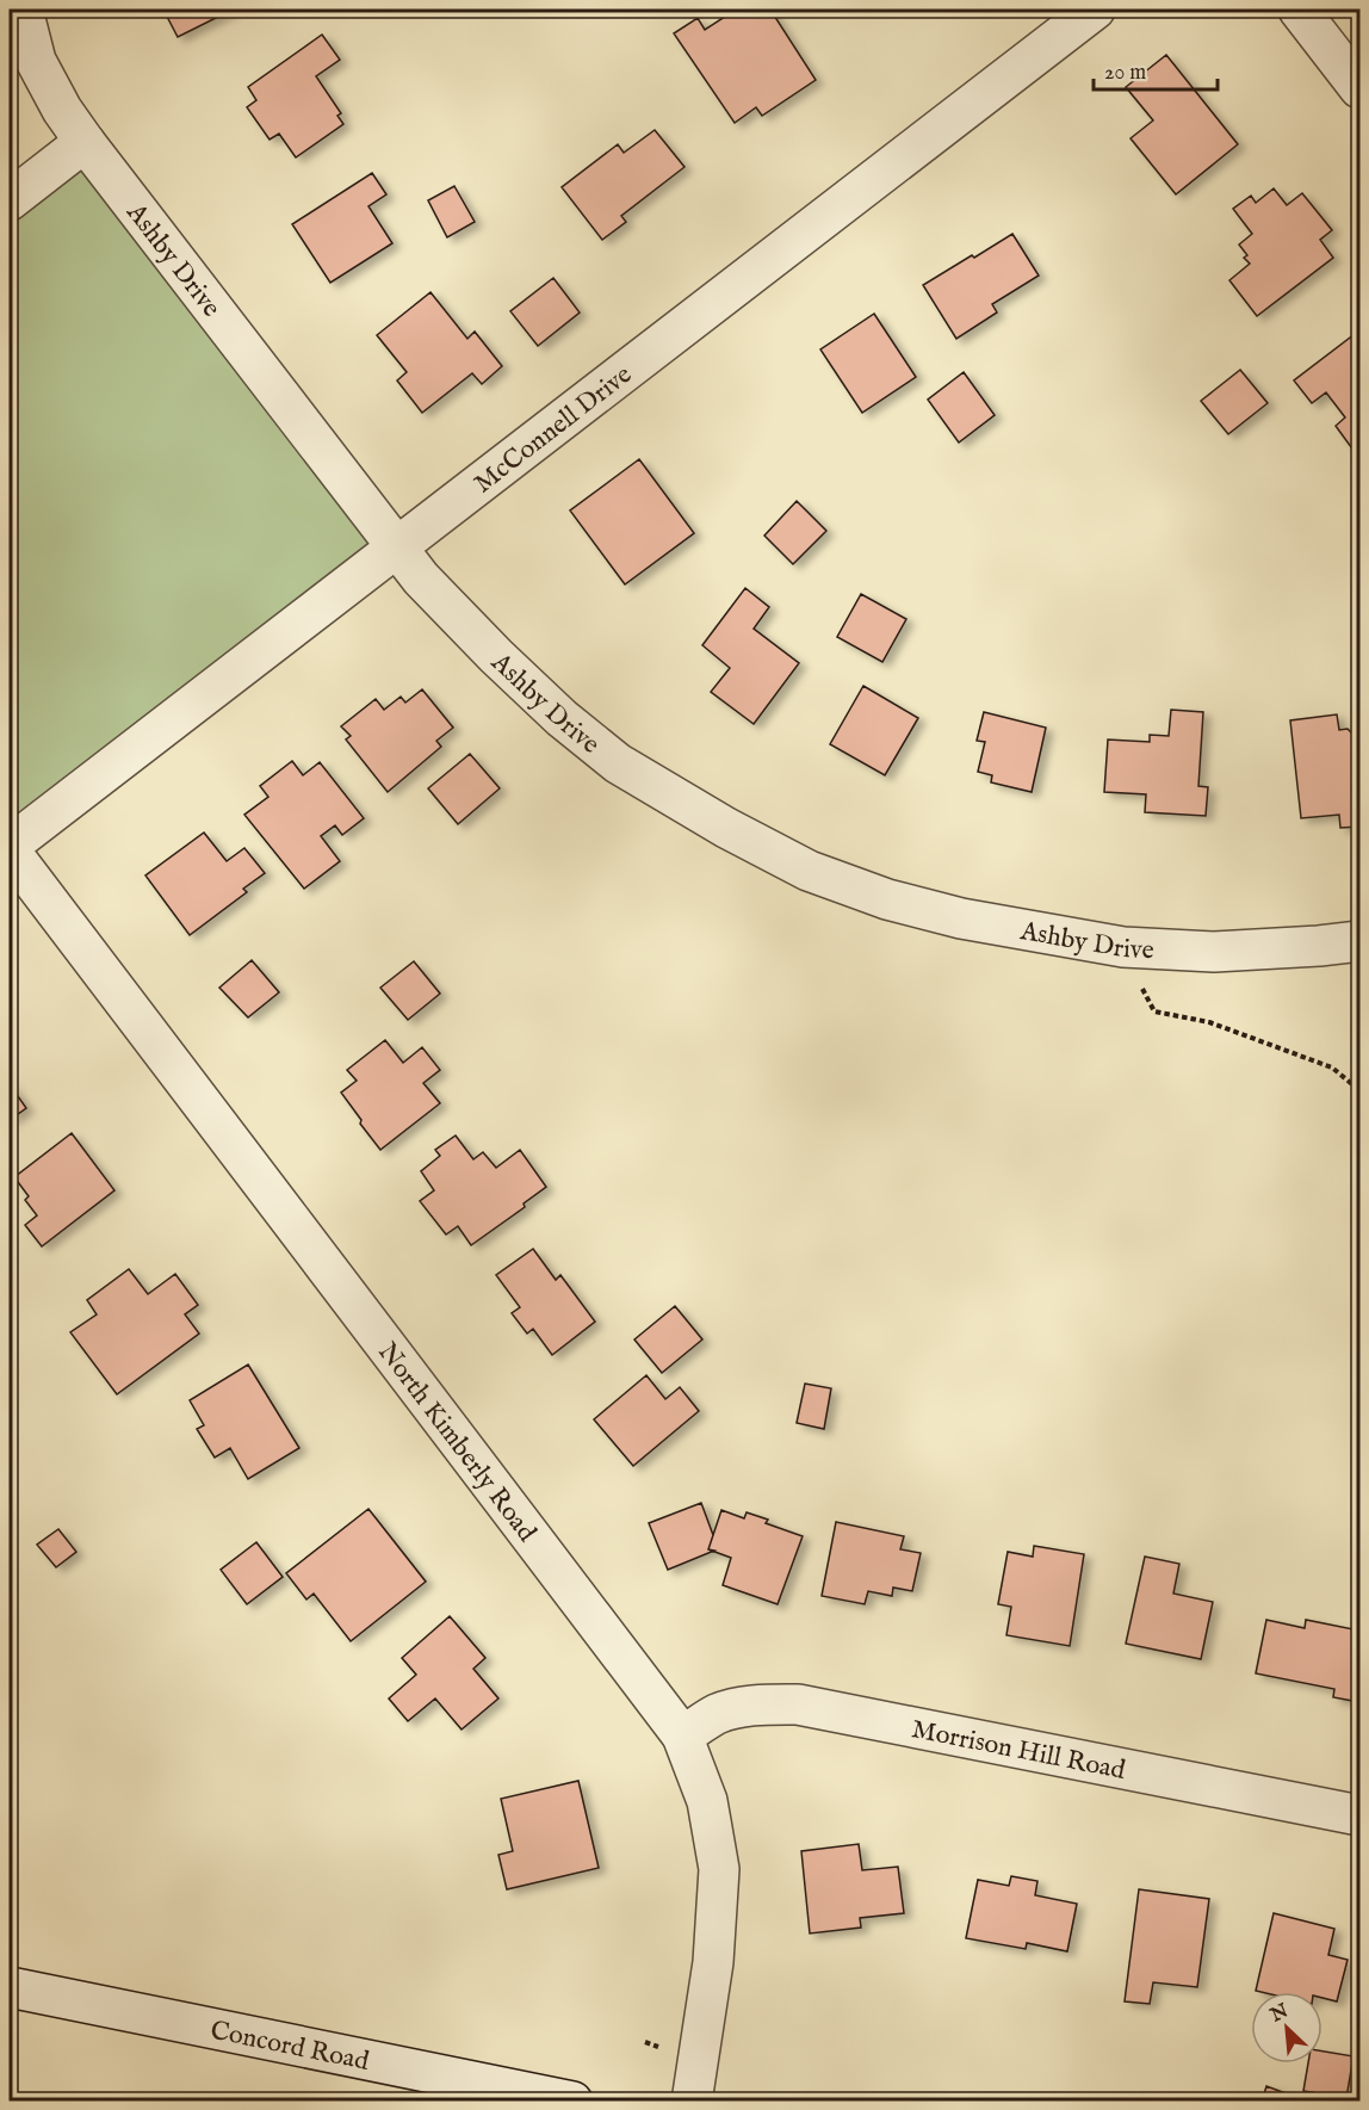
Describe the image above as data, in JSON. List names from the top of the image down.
{
  "streets": {
    "street": [
      "Ashby Drive",
      "McConnell Drive",
      "North Kimberly Road",
      "Morrison Hill Road",
      "Concord Road"
    ]
  },
  "crossings": [
    ["Ashby Drive", "McConnell Drive"],
    ["North Kimberly Road", "Morrison Hill Road"]
  ],
  "scale_bar": "20 m",
  "north": "top left"
}
